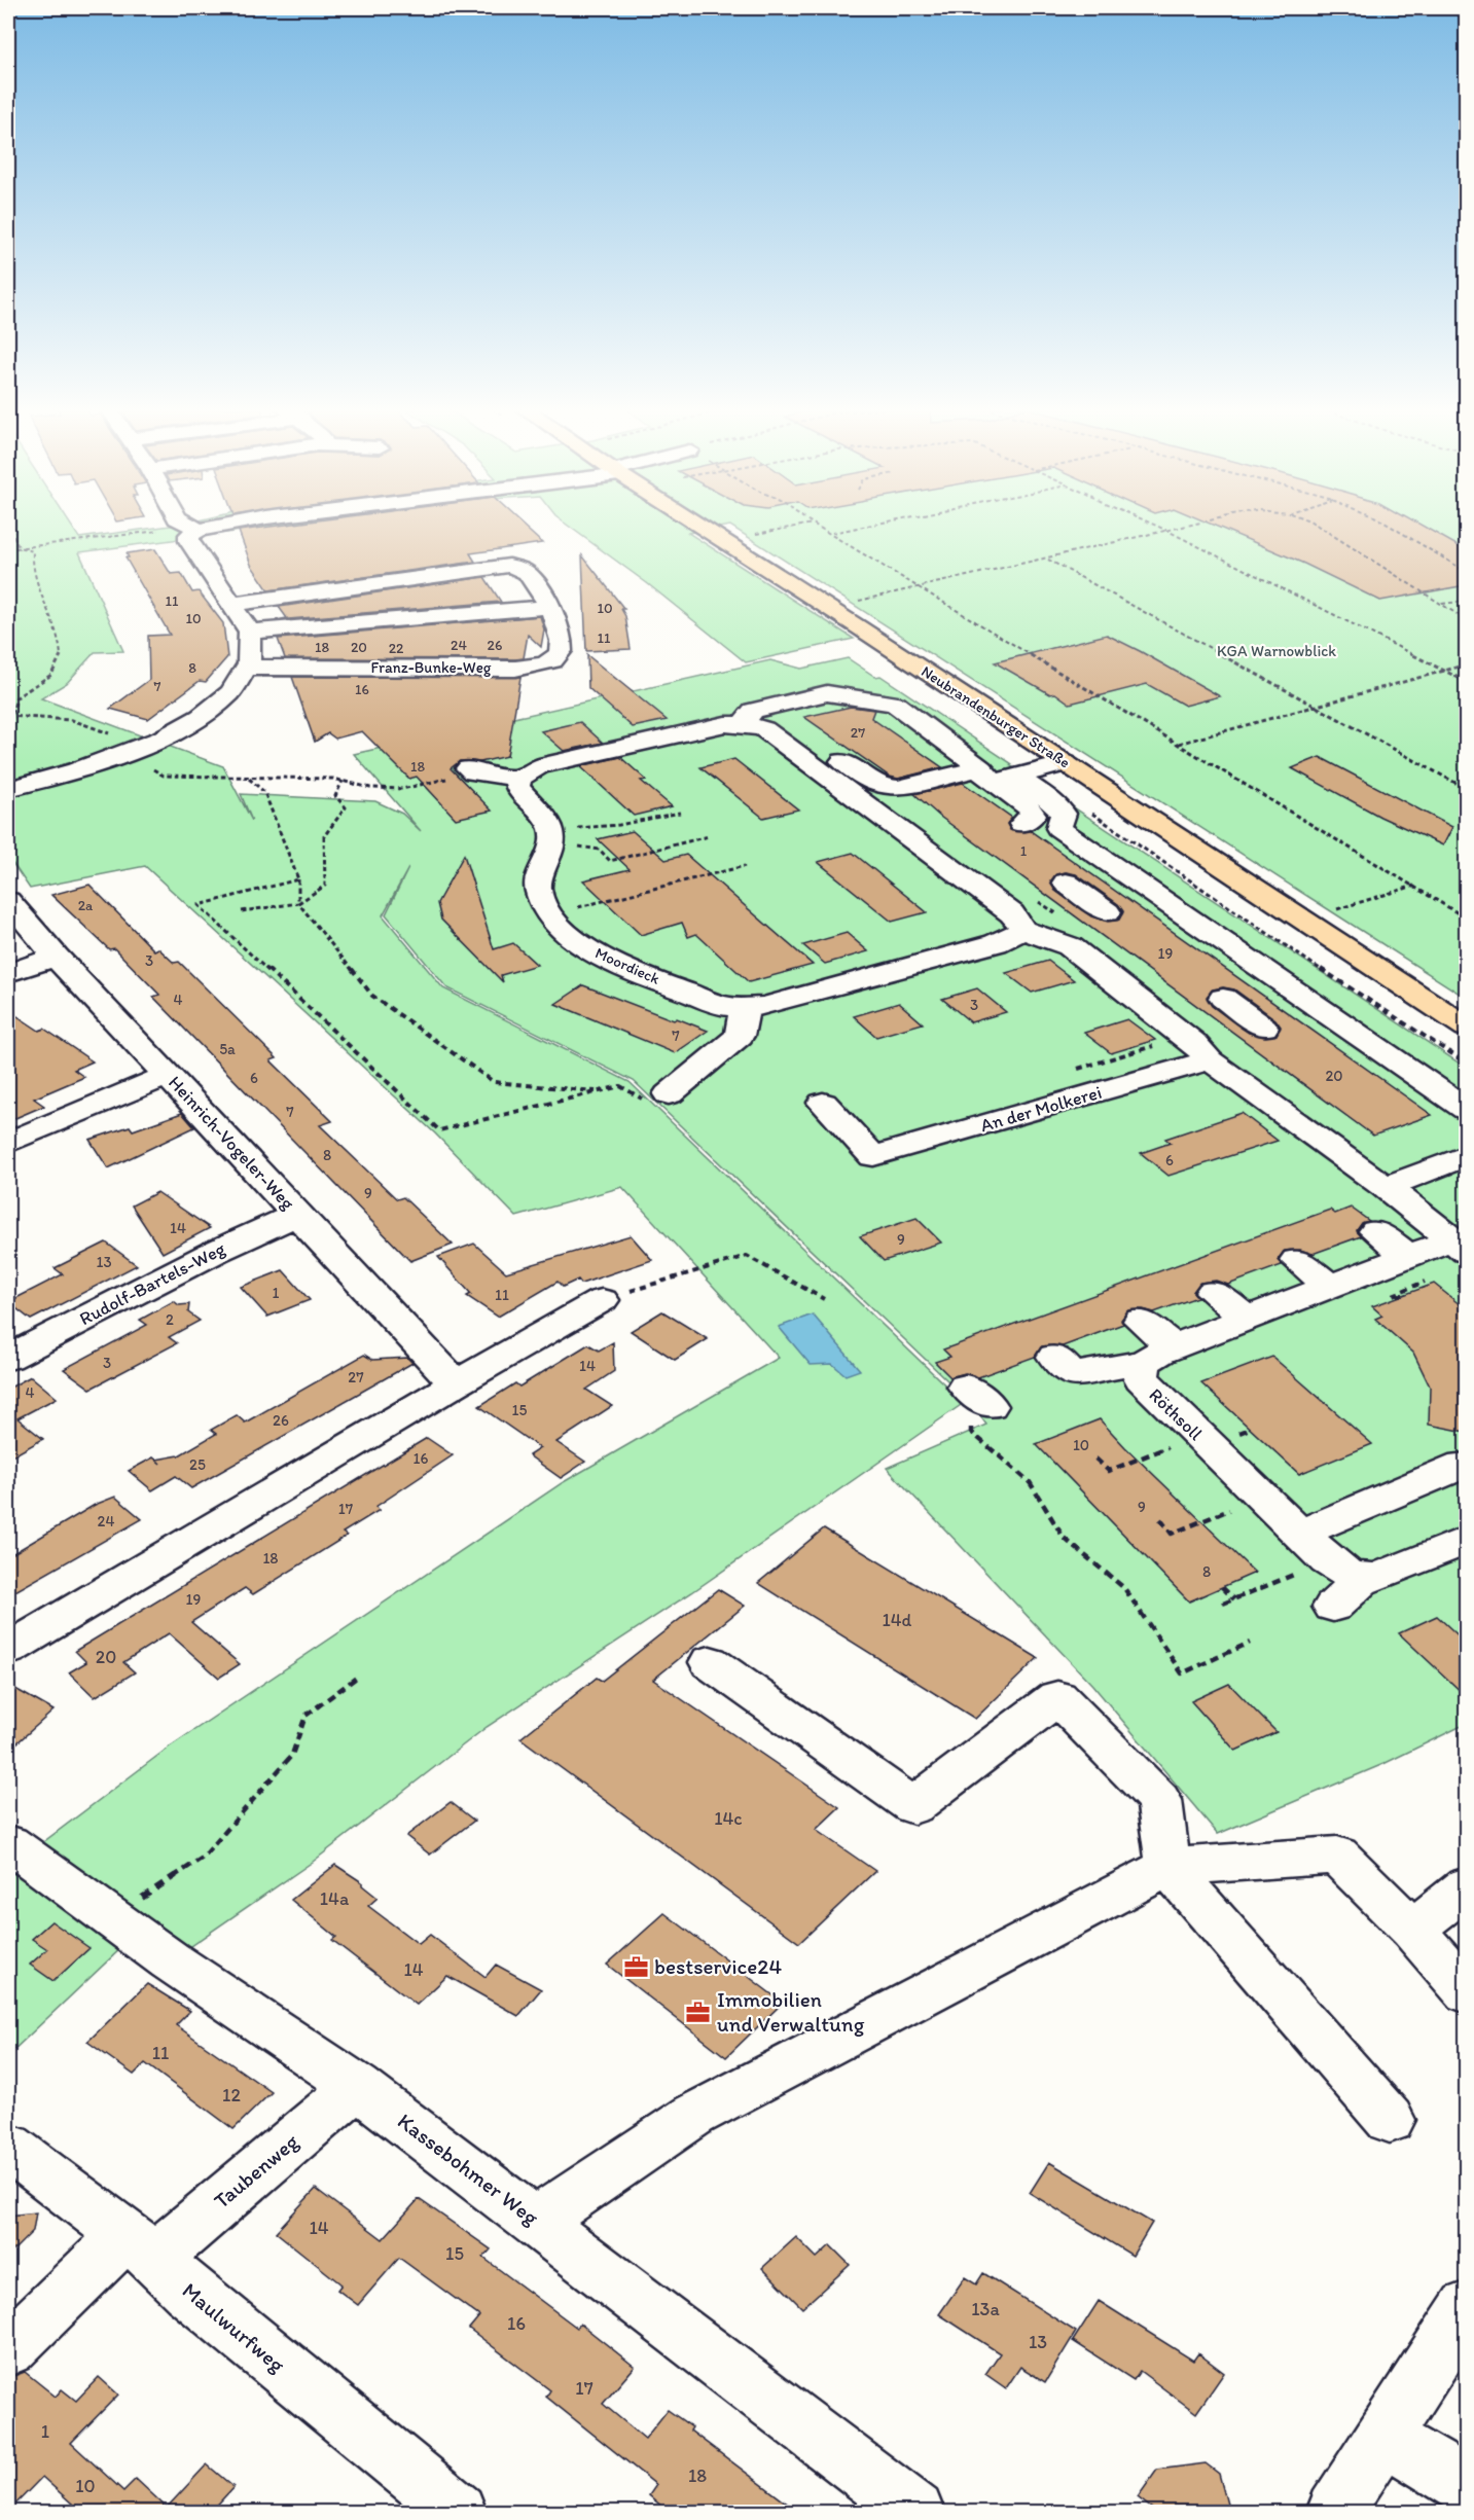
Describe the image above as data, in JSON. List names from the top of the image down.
{
  "streets": {
    "main road": ["Neubrandenburger Straße"],
    "street": [
      "Franz-Bunke-Weg",
      "Moordieck",
      "An der Molkerei",
      "Heinrich-Vogeler-Weg",
      "Rudolf-Bartels-Weg",
      "Röthsoll",
      "Kassebohmer Weg",
      "Taubenweg",
      "Maulwurfweg"
    ]
  },
  "crossings": [
    ["Heinrich-Vogeler-Weg", "Rudolf-Bartels-Weg"],
    ["Kassebohmer Weg", "Taubenweg"],
    ["Taubenweg", "Maulwurfweg"]
  ],
  "parks": ["KGA Warnowblick"],
  "places": {
    "office": ["bestservice24", "Immobilien und Verwaltung"]
  },
  "house_numbers": [
    "11",
    "10",
    "10",
    "11",
    "24",
    "26",
    "18",
    "20",
    "22",
    "8",
    "7",
    "16",
    "27",
    "18",
    "1",
    "2a",
    "19",
    "3",
    "4",
    "3",
    "7",
    "5a",
    "20",
    "6",
    "7",
    "8",
    "6",
    "9",
    "14",
    "9",
    "13",
    "1",
    "11",
    "2",
    "3",
    "14",
    "27",
    "4",
    "15",
    "26",
    "10",
    "16",
    "25",
    "9",
    "17",
    "24",
    "18",
    "8",
    "19",
    "14d",
    "20",
    "14c",
    "14a",
    "14",
    "11",
    "12",
    "14",
    "15",
    "13a",
    "16",
    "13",
    "17",
    "1",
    "18",
    "10"
  ]
}
